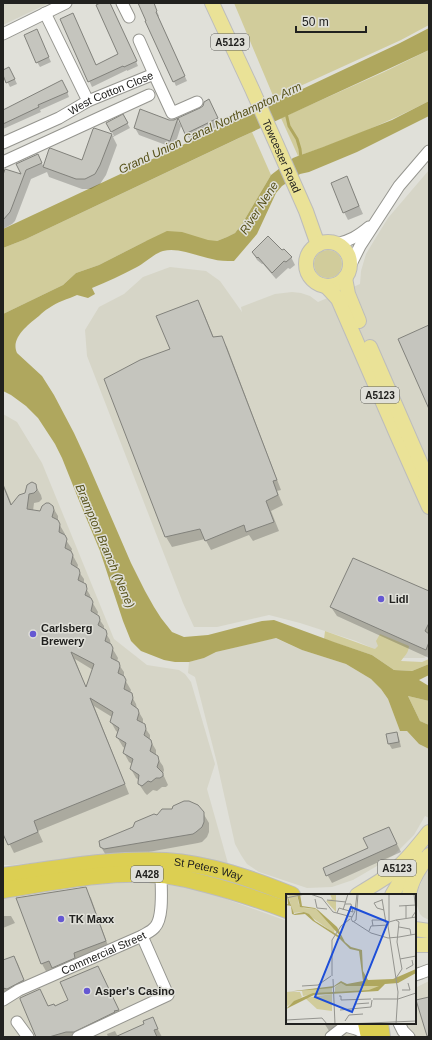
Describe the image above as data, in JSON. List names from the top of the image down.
{
  "streets": {
    "highway": ["St Peters Way", "A428"],
    "main road": ["A5123", "Towcester Road"],
    "street": ["West Cotton Close", "Commercial Street"]
  },
  "crossings": [
    ["A5123", "Towcester Road"],
    ["St Peters Way", "Commercial Street"]
  ],
  "water": ["Grand Union Canal Northampton Arm", "River Nene", "Brampton Branch (Nene)"],
  "places": [
    "Lidl",
    "Carlsberg Brewery",
    "TK Maxx",
    "Asper's Casino"
  ],
  "scale_bar": "50 m"
}
